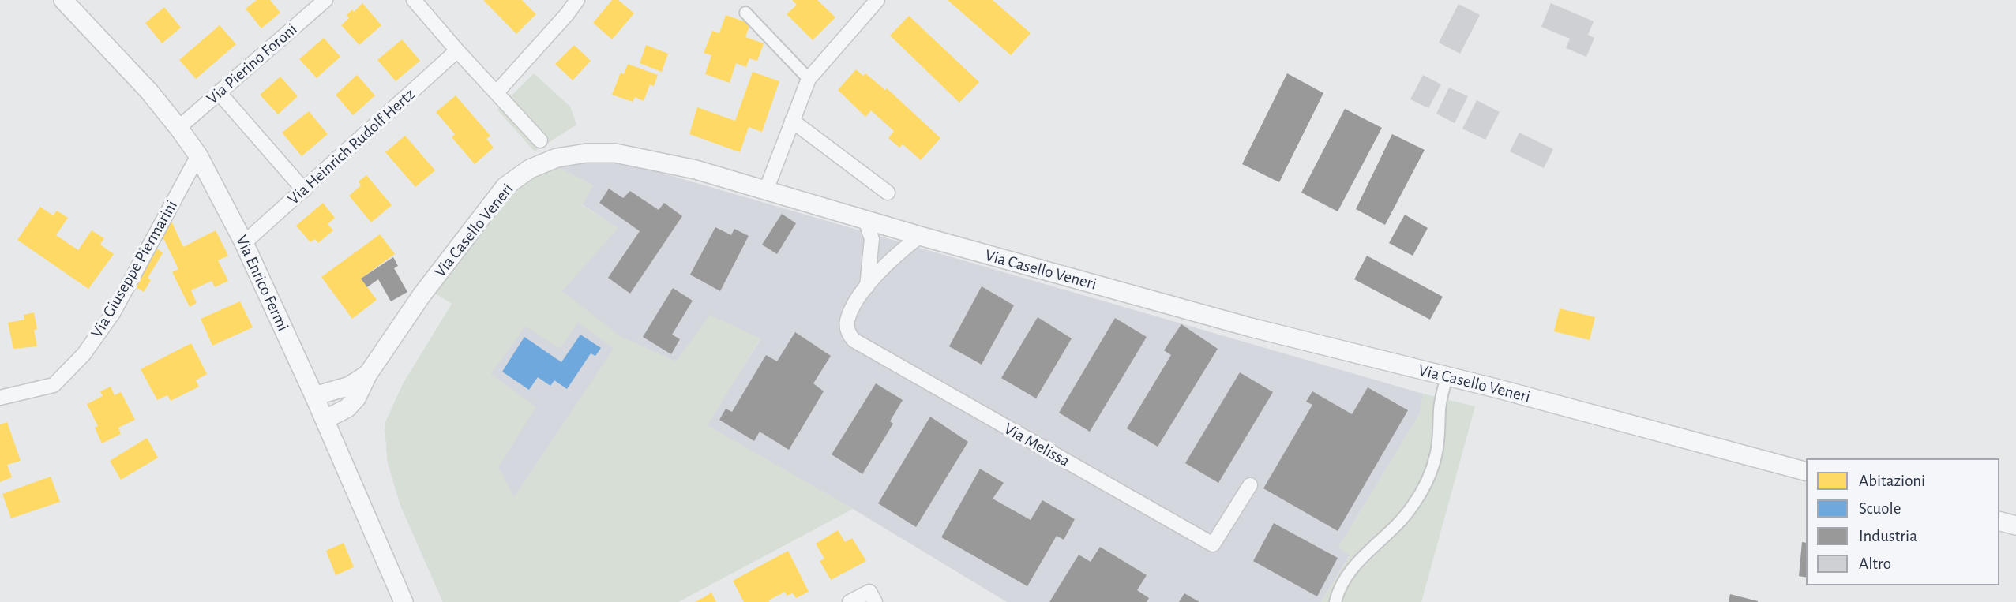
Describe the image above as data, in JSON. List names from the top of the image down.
{
  "streets": {
    "street": [
      "Via Pierino Foroni",
      "Via Heinrich Rudolf Hertz",
      "Via Casello Veneri",
      "Via Giuseppe Piermarini",
      "Via Enrico Fermi",
      "Via Melissa"
    ]
  },
  "crossings": [
    ["Via Pierino Foroni", "Via Enrico Fermi"],
    ["Via Heinrich Rudolf Hertz", "Via Enrico Fermi"],
    ["Via Casello Veneri", "Via Enrico Fermi"],
    ["Via Casello Veneri", "Via Melissa"],
    ["Via Giuseppe Piermarini", "Via Enrico Fermi"]
  ],
  "legend": [
    "Abitazioni",
    "Scuole",
    "Industria",
    "Altro"
  ]
}
